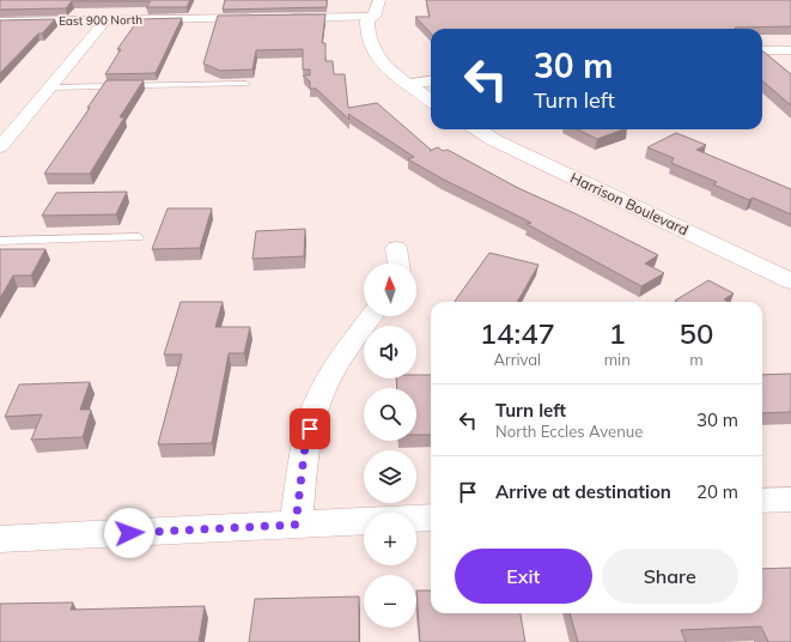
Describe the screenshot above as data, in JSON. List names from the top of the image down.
{
  "streets": {
    "street": ["East 900 North", "Harrison Boulevard"]
  },
  "north": "top",
  "page": {
    "turn": ["30 m", "Turn left"],
    "map_buttons": ["+", "−"],
    "eta": [
      "14:47",
      "Arrival",
      "1",
      "min",
      "50",
      "m"
    ],
    "list": [
      {
        "name": "Turn left",
        "note": "North Eccles Avenue",
        "value": "30 m"
      },
      {
        "name": "Arrive at destination",
        "value": "20 m"
      }
    ],
    "buttons": ["Exit", "Share"]
  }
}
